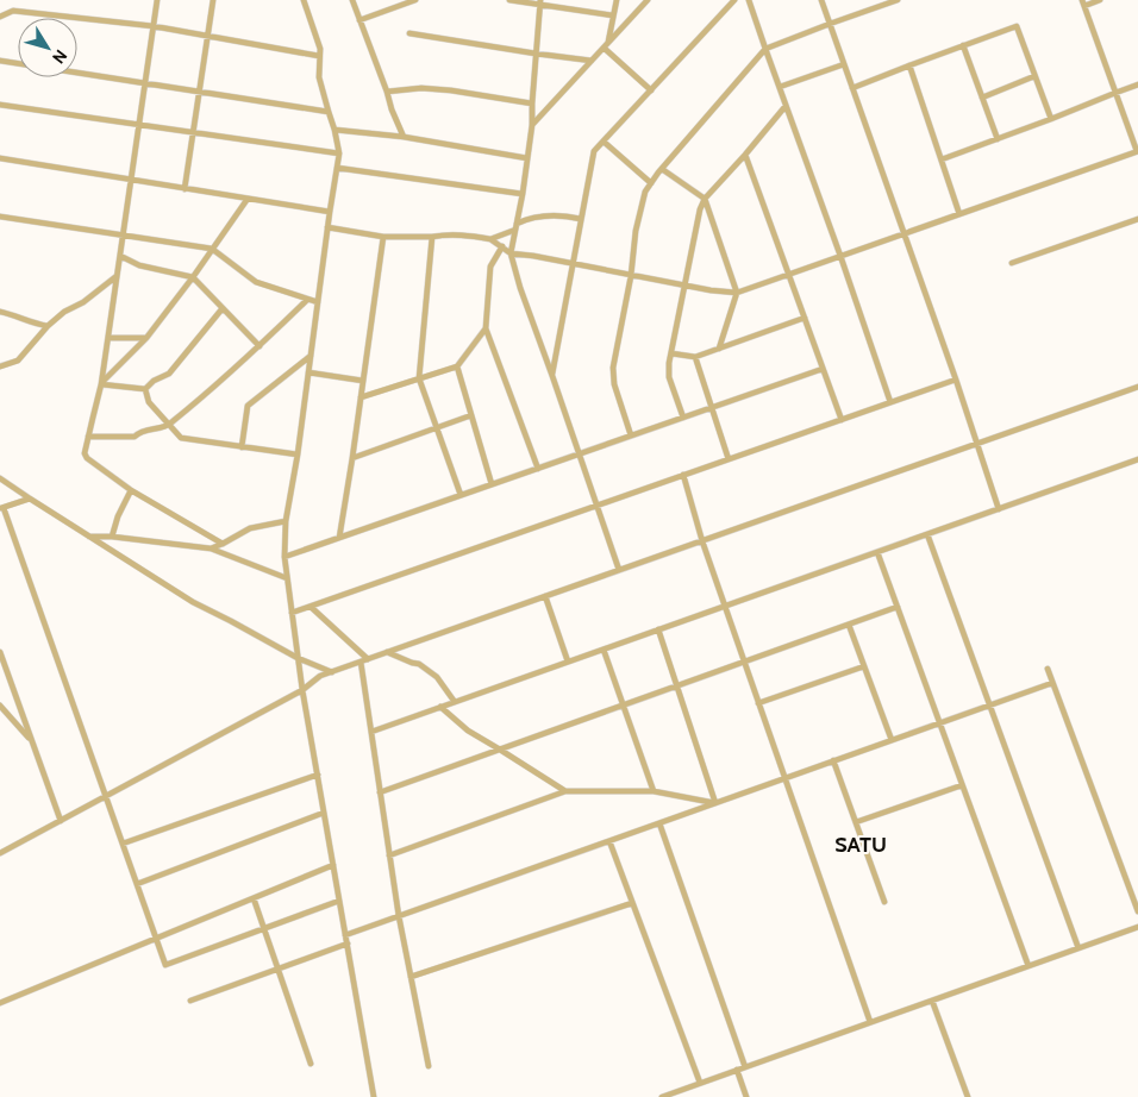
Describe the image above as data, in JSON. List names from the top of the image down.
{
  "districts": ["SATU"],
  "north": "bottom right"
}
